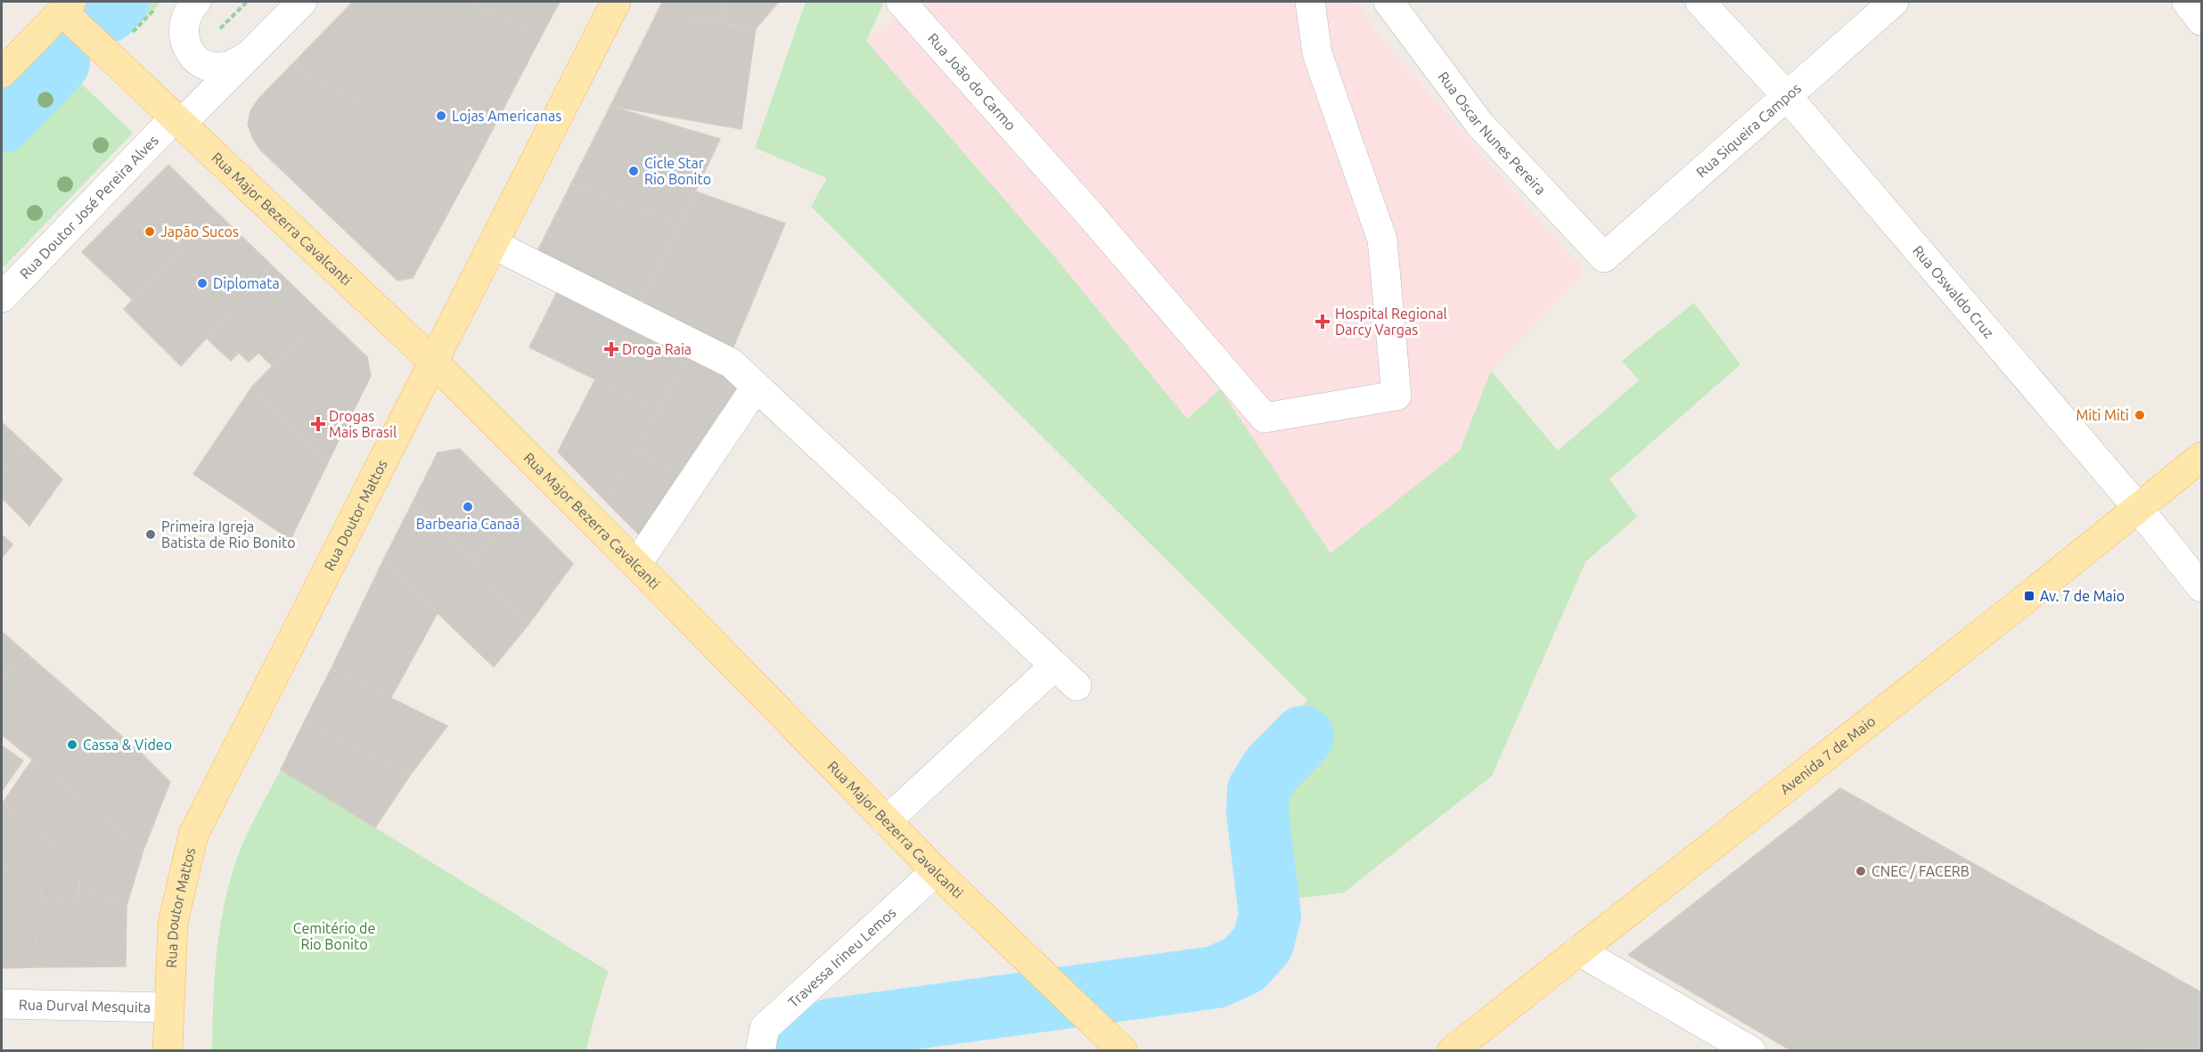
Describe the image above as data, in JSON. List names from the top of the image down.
{
  "streets": {
    "main road": ["Rua Major Bezerra Cavalcanti", "Rua Doutor Mattos", "Avenida 7 de Maio"],
    "street": [
      "Rua João do Carmo",
      "Rua Siqueira Campos",
      "Rua Oscar Nunes Pereira",
      "Rua Doutor José Pereira Alves",
      "Rua Oswaldo Cruz",
      "Travessa Irineu Lemos",
      "Rua Durval Mesquita"
    ]
  },
  "crossings": [
    ["Rua Siqueira Campos", "Rua Oscar Nunes Pereira"],
    ["Rua Siqueira Campos", "Rua Oswaldo Cruz"],
    ["Rua Doutor José Pereira Alves", "Rua Major Bezerra Cavalcanti"],
    ["Rua Major Bezerra Cavalcanti", "Rua Doutor Mattos"],
    ["Rua Major Bezerra Cavalcanti", "Travessa Irineu Lemos"],
    ["Rua Oswaldo Cruz", "Avenida 7 de Maio"],
    ["Rua Doutor Mattos", "Rua Durval Mesquita"]
  ],
  "parks": ["Cemitério de Rio Bonito"],
  "places": {
    "other": [
      "Lojas Americanas",
      "Cicle Star Rio Bonito",
      "Japão Sucos",
      "Diplomata",
      "Miti Miti",
      "Barbearia Canaã",
      "Primeira Igreja Batista de Rio Bonito",
      "Cassa & Video",
      "CNEC / FACERB"
    ],
    "health": ["Hospital Regional Darcy Vargas", "Droga Raia", "Drogas Mais Brasil"],
    "transit": ["Av. 7 de Maio"]
  }
}
